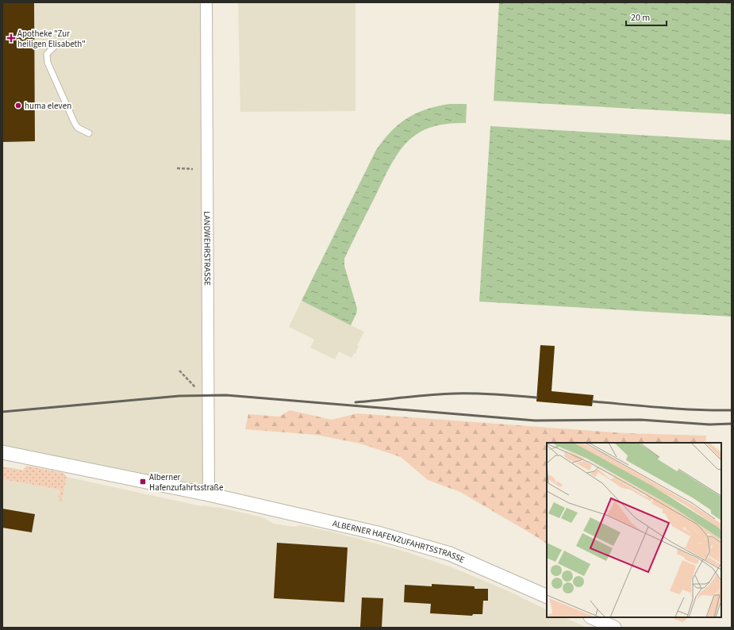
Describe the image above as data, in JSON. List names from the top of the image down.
{
  "streets": {
    "street": ["LANDWEHRSTRASSE", "ALBERNER HAFENZUFAHRTSSTRASSE"]
  },
  "crossings": [
    ["LANDWEHRSTRASSE", "ALBERNER HAFENZUFAHRTSSTRASSE"]
  ],
  "places": {
    "health": ["Apotheke \"Zur heiligen Elisabeth\""],
    "other": ["huma eleven"],
    "transit": ["Alberner Hafenzufahrtsstraße"]
  },
  "scale_bar": "20 m"
}
